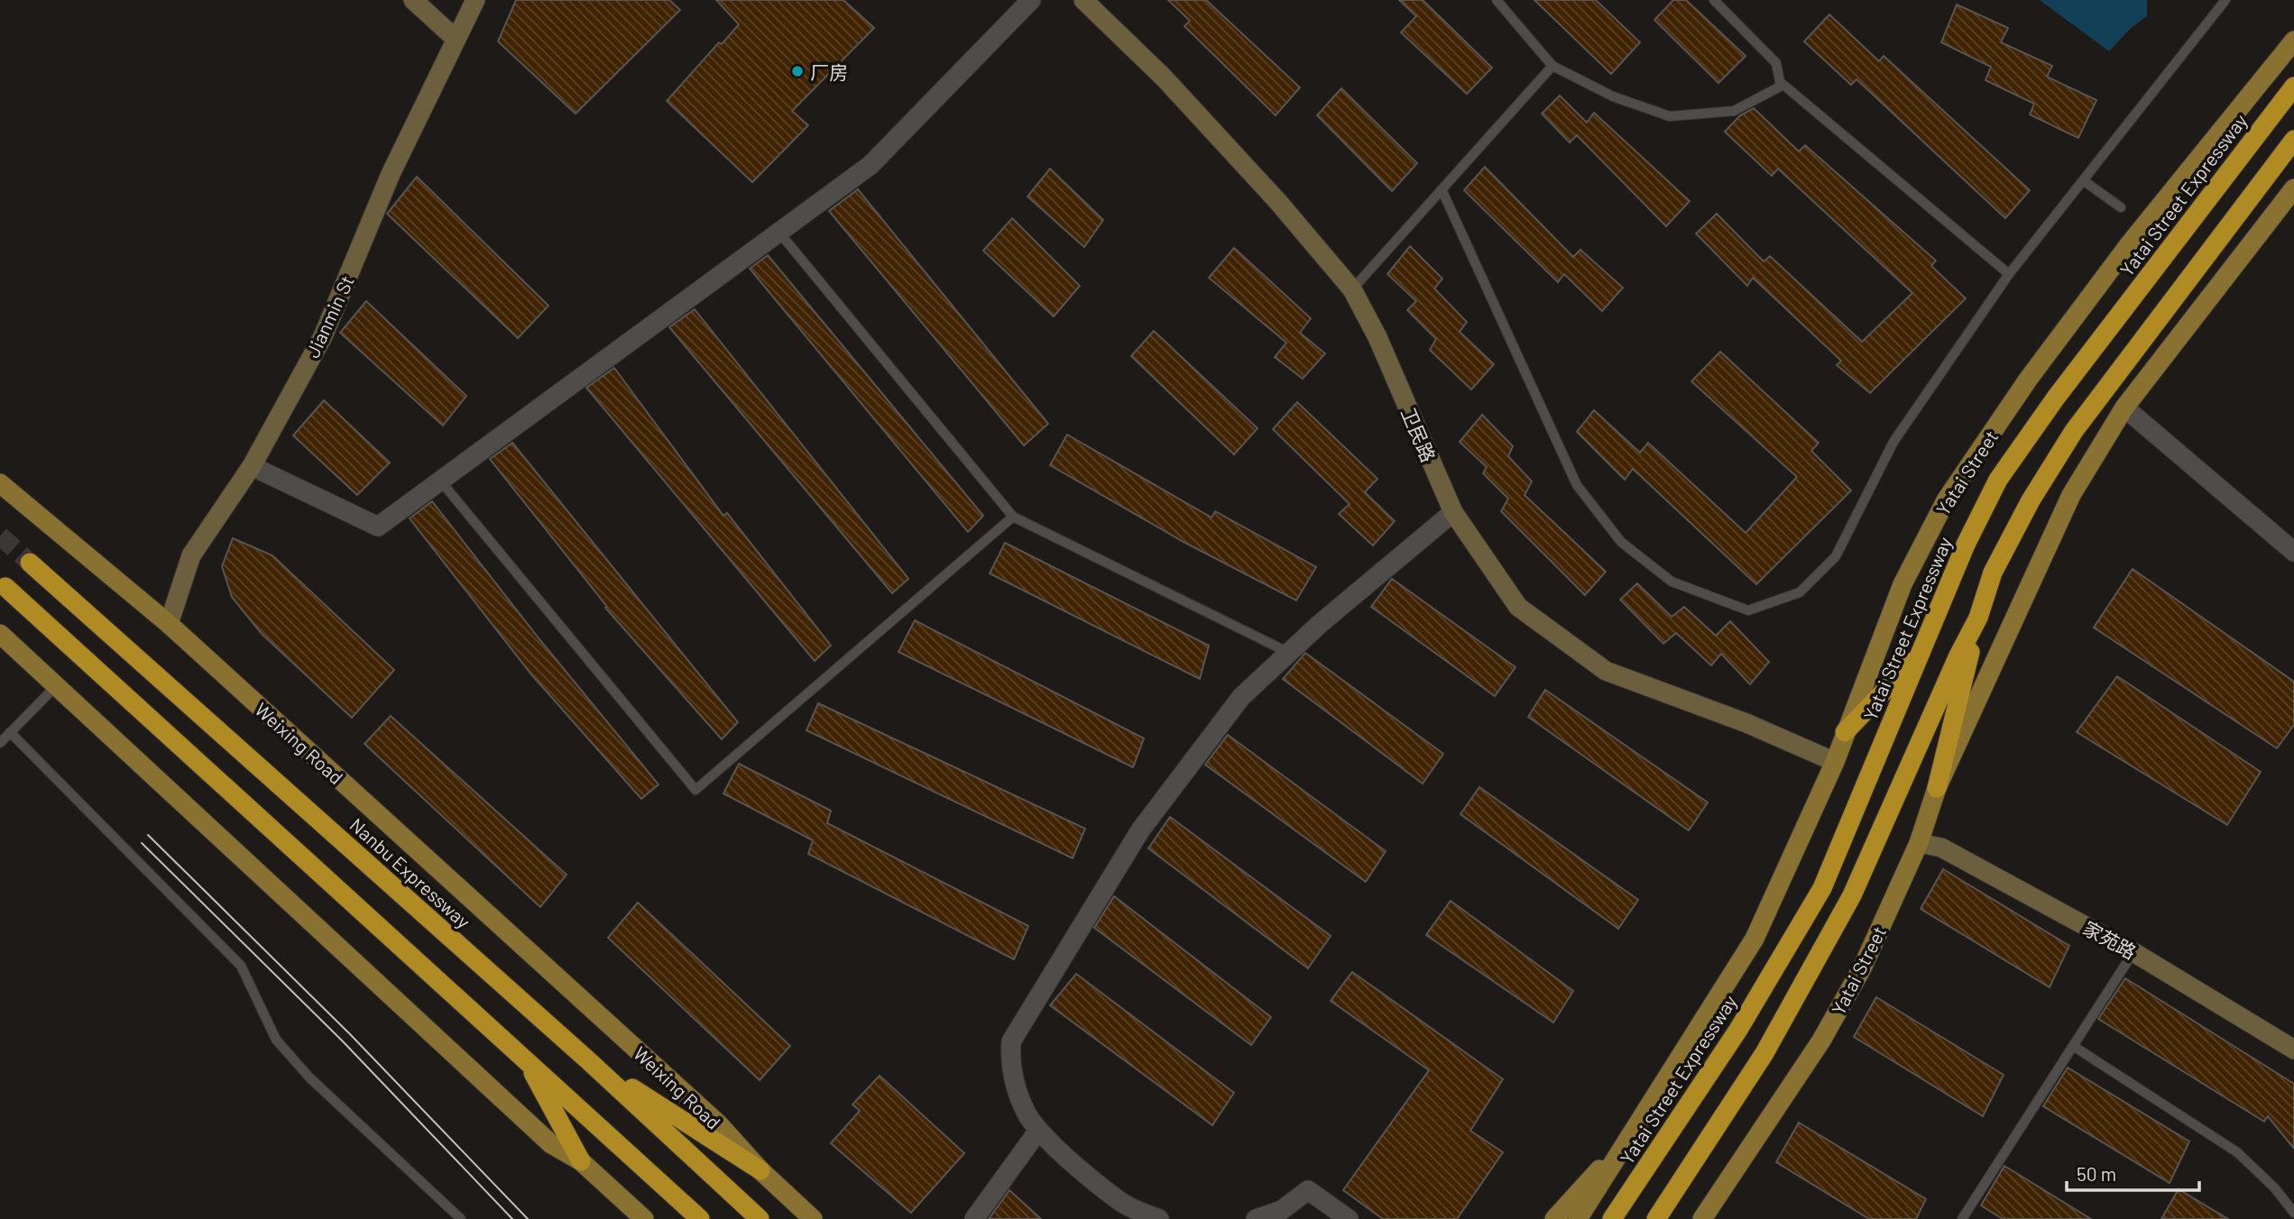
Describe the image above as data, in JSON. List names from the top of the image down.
{
  "streets": {
    "highway": ["Yatai Street Expressway", "Nanbu Expressway"],
    "main road": ["Yatai Street", "Weixing Road"],
    "street": ["Jianmin St", "卫民路", "家苑路"]
  },
  "crossings": [
    ["Jianmin St", "Weixing Road"],
    ["卫民路", "Yatai Street"],
    ["Yatai Street", "家苑路"]
  ],
  "places": ["厂房"],
  "scale_bar": "50 m"
}
